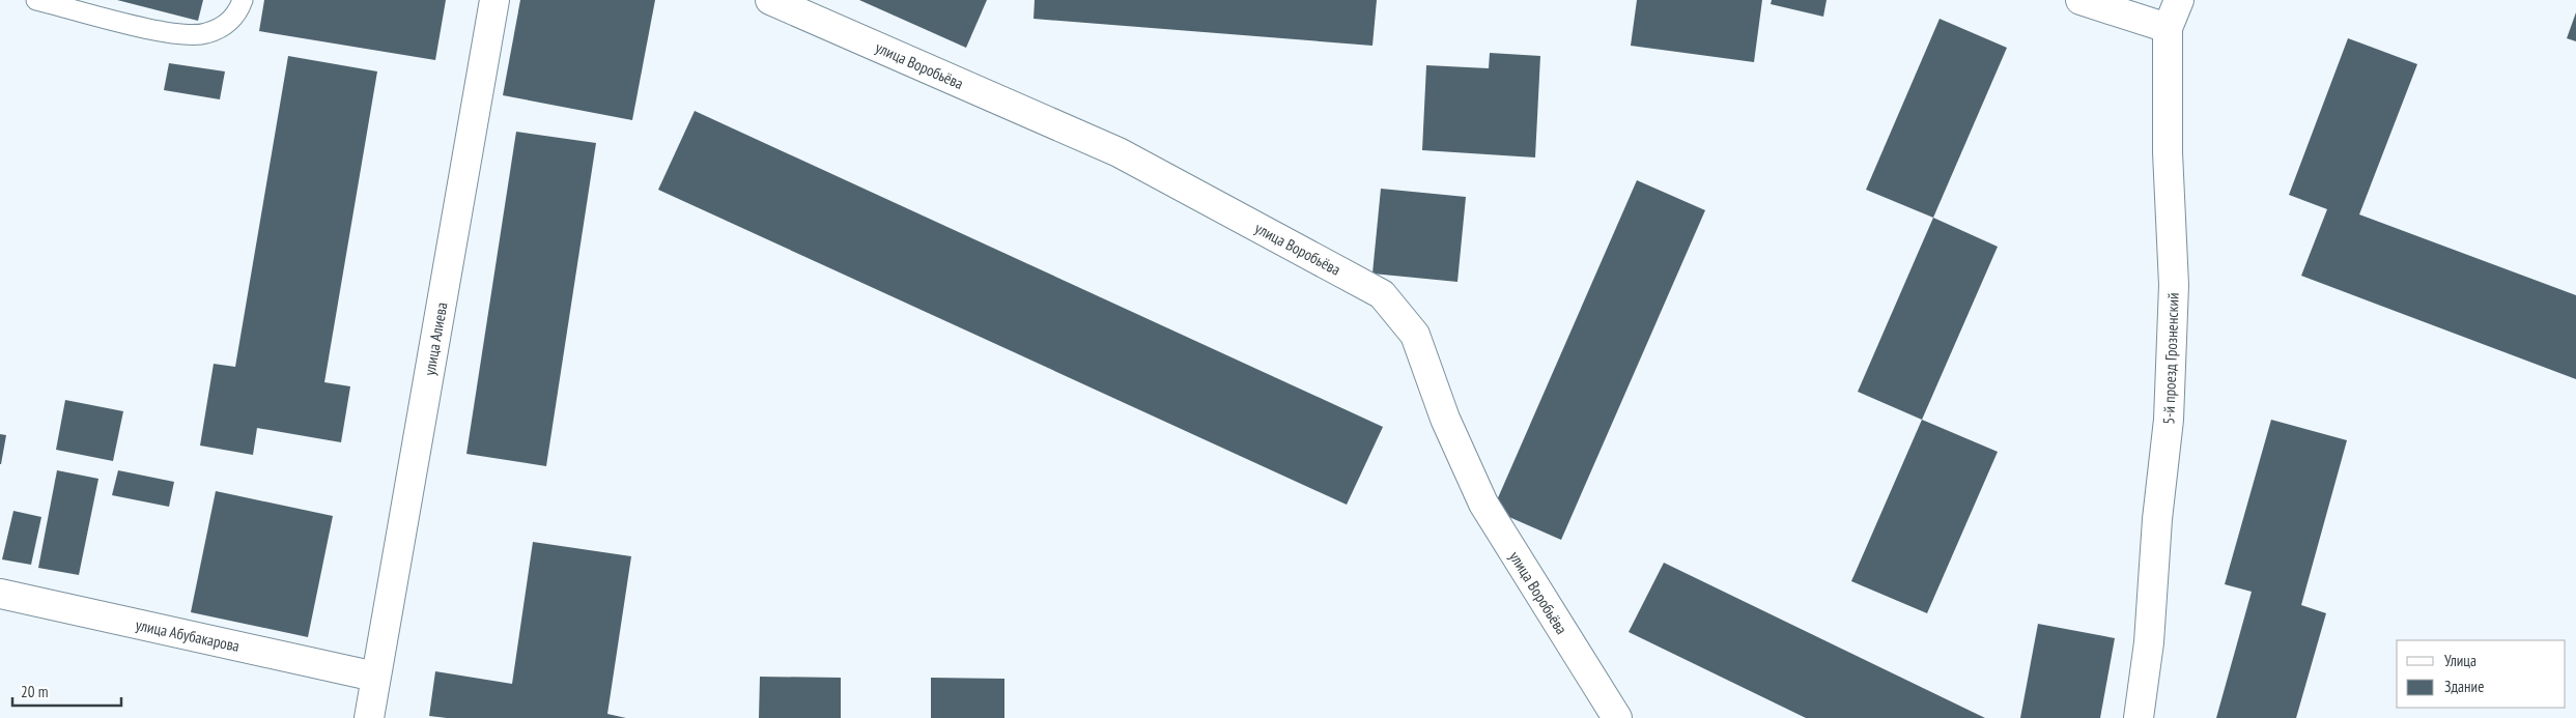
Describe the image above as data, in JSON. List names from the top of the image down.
{
  "streets": {
    "street": [
      "улица Воробьёва",
      "улица Алиева",
      "5-й проезд Грозненский",
      "улица Абубакарова"
    ]
  },
  "crossings": [
    ["улица Алиева", "улица Абубакарова"]
  ],
  "legend": ["Улица", "Здание"],
  "scale_bar": "20 m"
}
